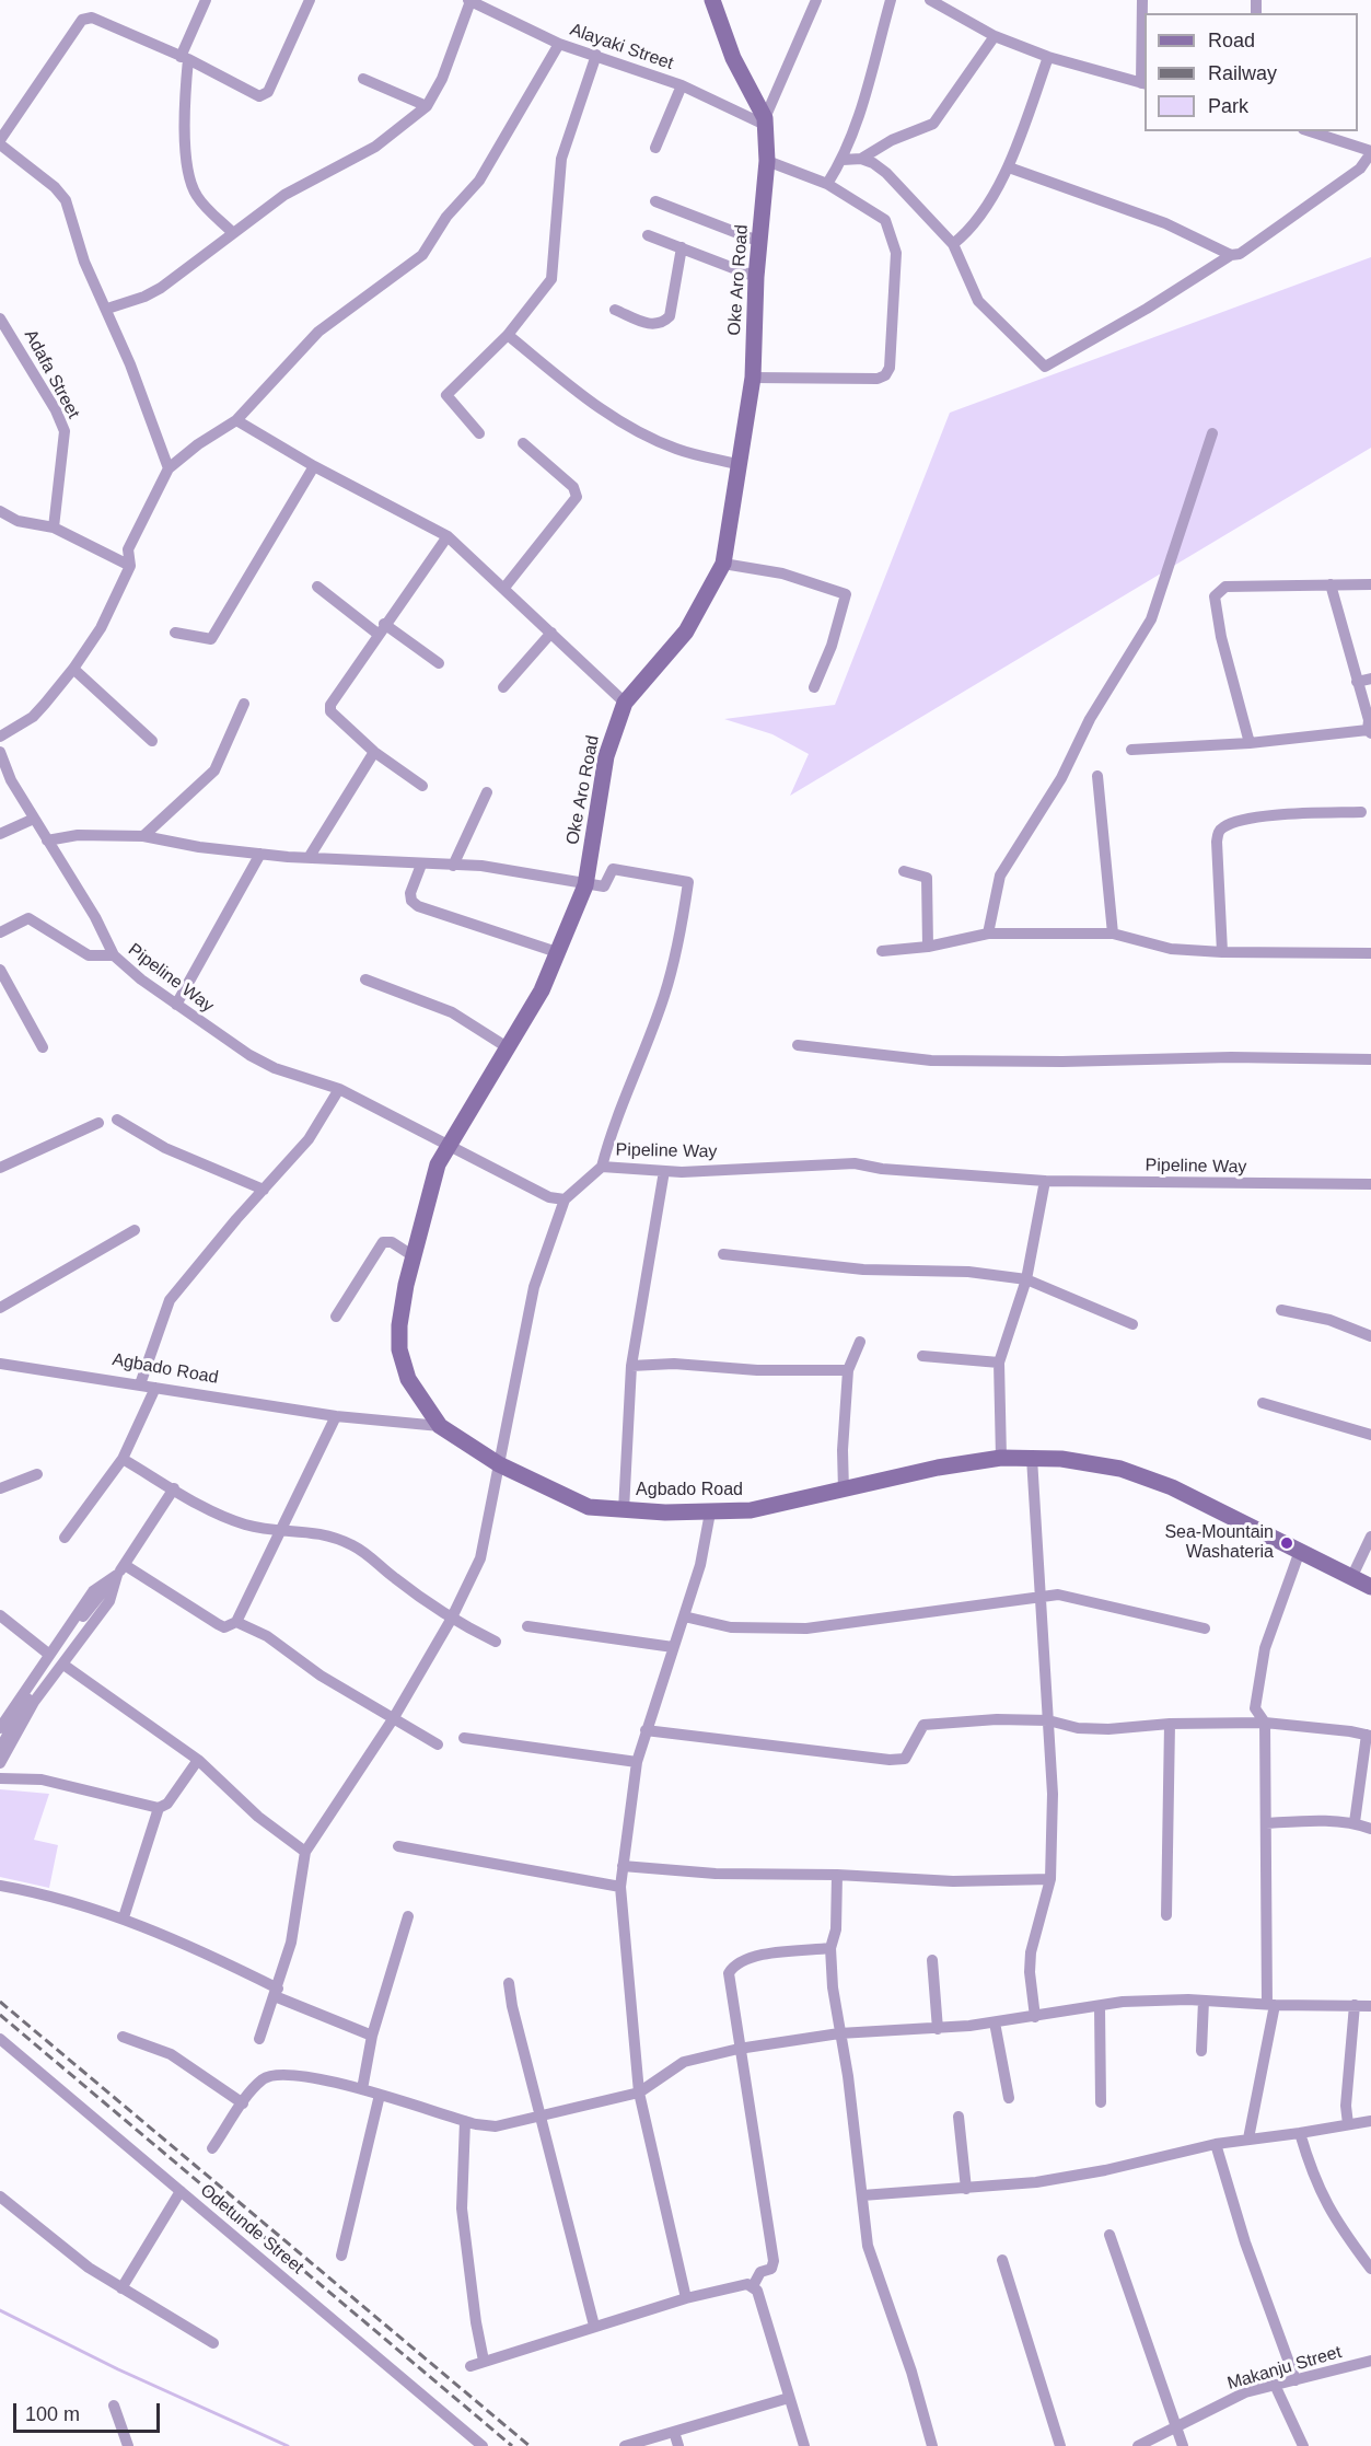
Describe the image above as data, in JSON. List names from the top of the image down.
{
  "streets": {
    "main road": ["Oke Aro Road", "Agbado Road"],
    "street": [
      "Alayaki Street",
      "Adafa Street",
      "Pipeline Way",
      "Odetunde Street",
      "Makanju Street"
    ]
  },
  "crossings": [
    ["Alayaki Street", "Oke Aro Road"],
    ["Oke Aro Road", "Pipeline Way"],
    ["Oke Aro Road", "Agbado Road"]
  ],
  "places": ["Sea-Mountain Washateria"],
  "legend": ["Road", "Railway", "Park"],
  "scale_bar": "100 m"
}
